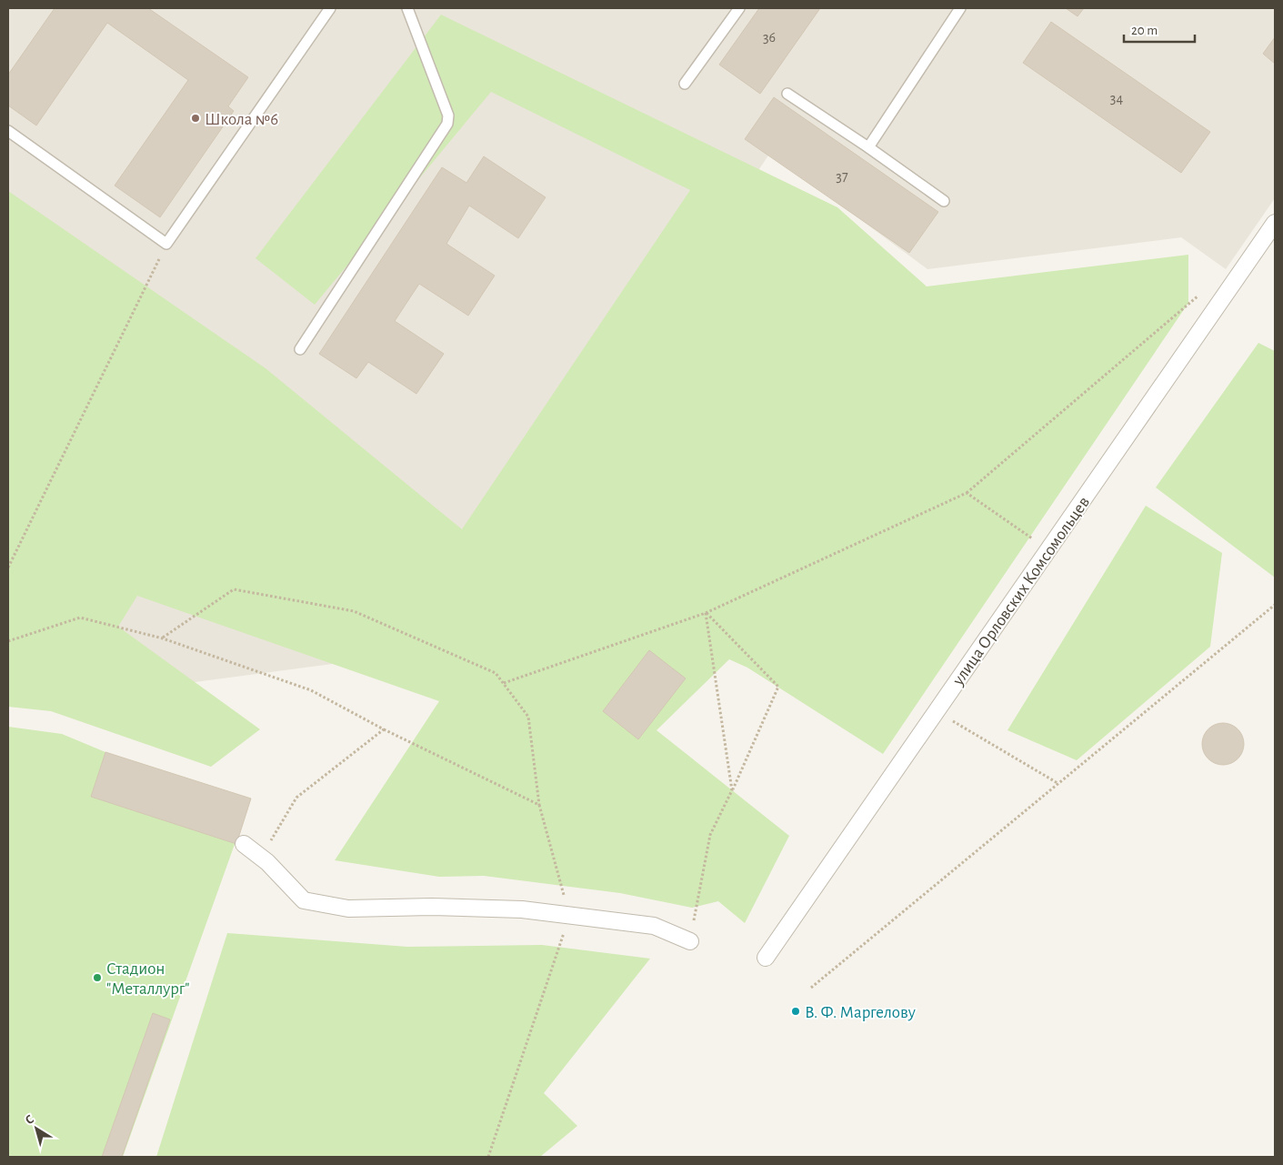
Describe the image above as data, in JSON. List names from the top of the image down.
{
  "streets": {
    "street": ["улица Орловских Комсомольцев"]
  },
  "places": ["Школа №6", "Стадион \"Металлург\"", "В. Ф. Маргелову"],
  "house_numbers": ["36", "34", "37"],
  "scale_bar": "20 m",
  "north": "top left"
}
